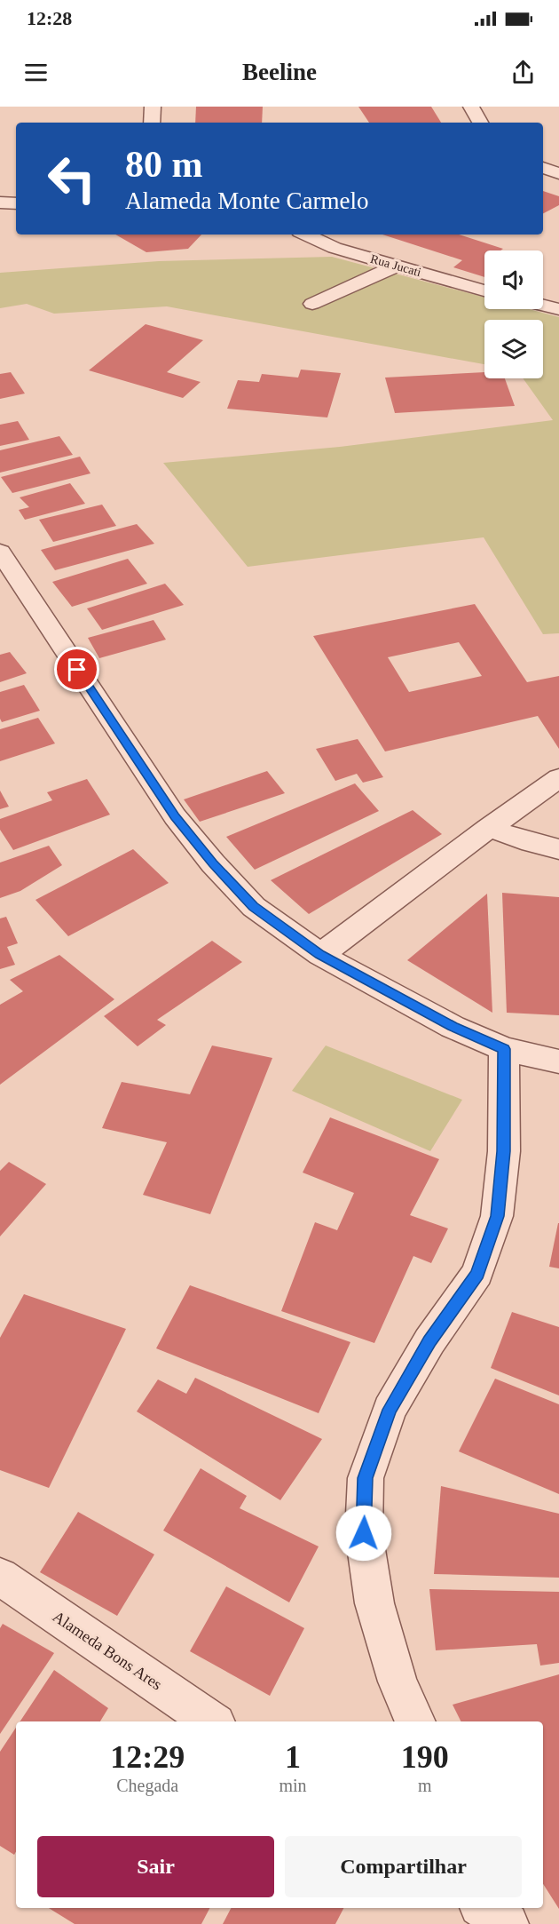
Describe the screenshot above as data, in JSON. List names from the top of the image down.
{
  "streets": {
    "street": ["Rua Jucati", "Alameda Bons Ares"]
  },
  "page": {
    "status": "12:28",
    "header": "Beeline",
    "turn": ["80 m", "Alameda Monte Carmelo"],
    "eta": [
      "12:29",
      "Chegada",
      "1",
      "min",
      "190",
      "m"
    ],
    "buttons": ["Sair", "Compartilhar"]
  }
}
